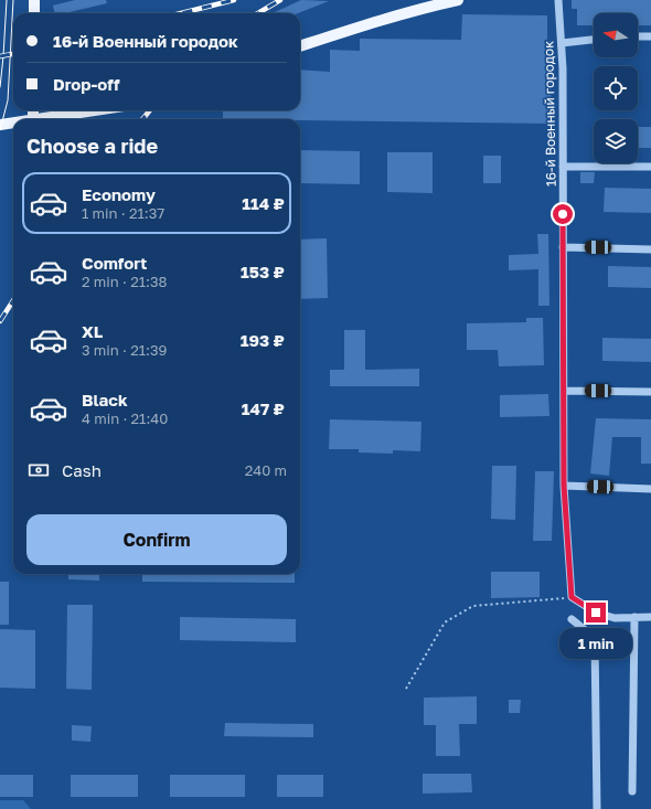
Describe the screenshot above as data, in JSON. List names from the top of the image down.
{
  "streets": {
    "street": ["16-й Военный городок"]
  },
  "north": "left",
  "page": {
    "banner": ["16-й Военный городок", "Drop-off"],
    "heading": "Choose a ride",
    "list": [
      {
        "name": "Economy",
        "note": "1 min · 21:37",
        "value": "114 ₽"
      },
      {
        "name": "Comfort",
        "note": "2 min · 21:38",
        "value": "153 ₽"
      },
      {
        "name": "XL",
        "note": "3 min · 21:39",
        "value": "193 ₽"
      },
      {
        "name": "Black",
        "note": "4 min · 21:40",
        "value": "147 ₽"
      }
    ],
    "pay": ["Cash", "240 m"],
    "buttons": "Confirm",
    "bubble": "1 min"
  }
}
